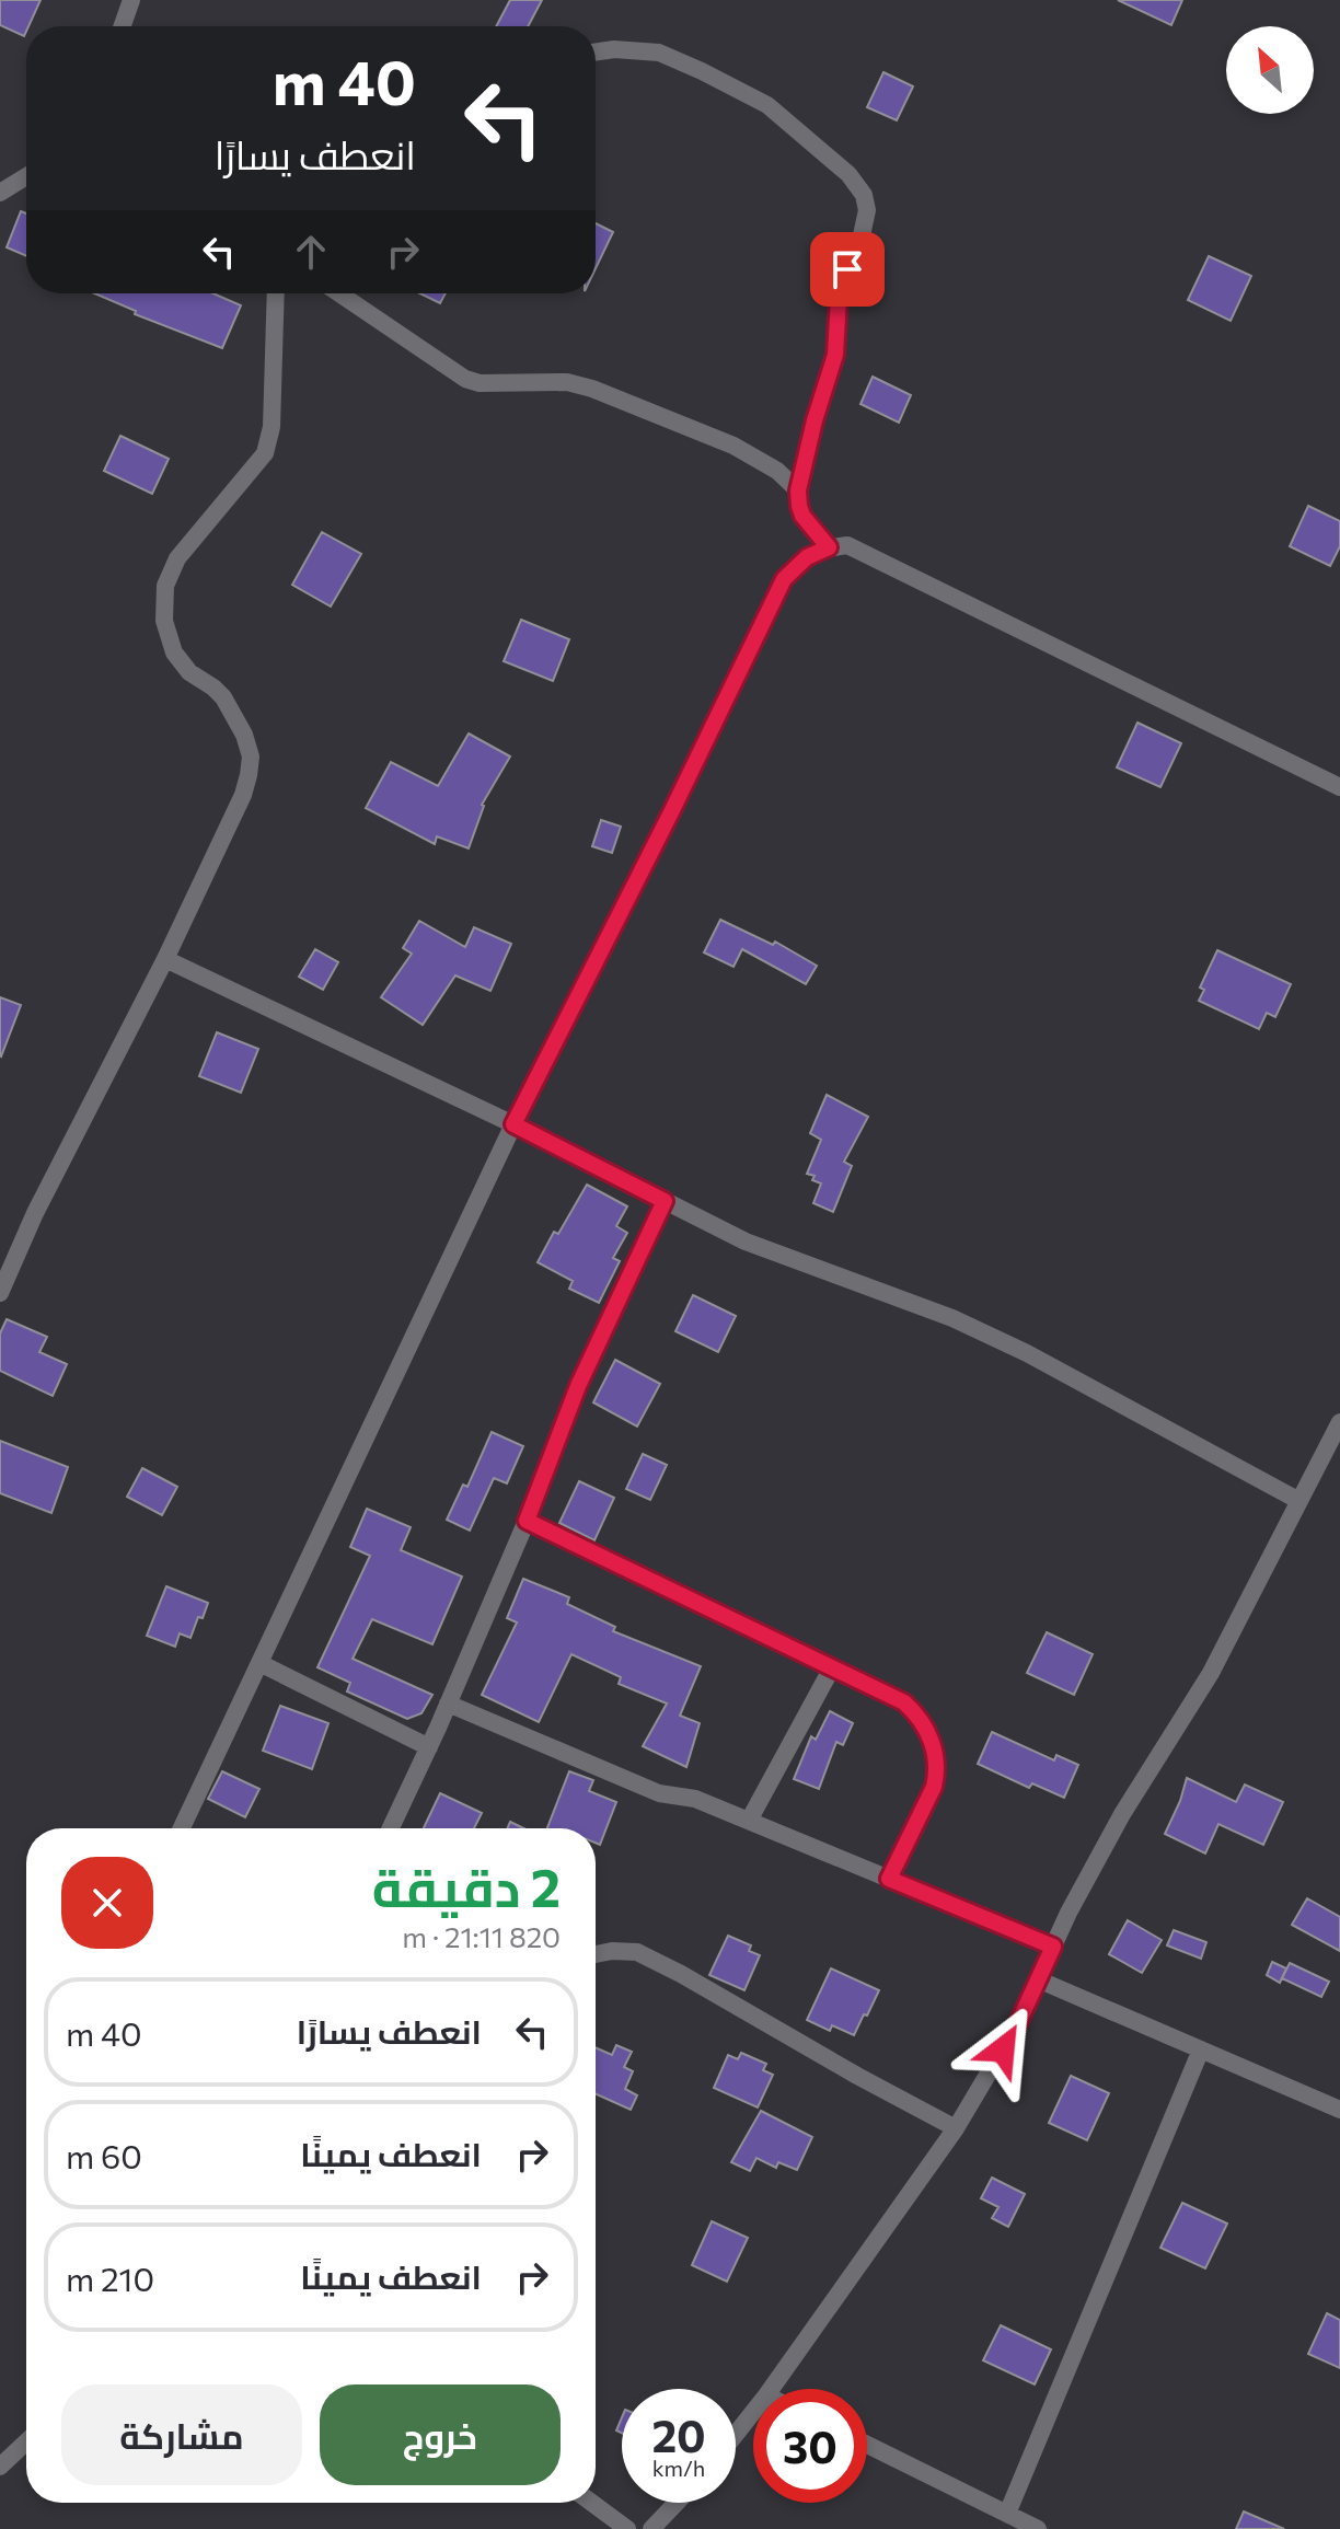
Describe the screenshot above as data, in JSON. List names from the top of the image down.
{
  "north": "top left",
  "page": {
    "turn": ["40 m", "انعطف يسارًا"],
    "heading": ["2 دقيقة", "820 m · 21:11"],
    "list": [
      {
        "name": "انعطف يسارًا",
        "value": "40 m"
      },
      {
        "name": "انعطف يمينًا",
        "value": "60 m"
      },
      {
        "name": "انعطف يمينًا",
        "value": "210 m"
      }
    ],
    "buttons": ["خروج", "مشاركة"],
    "speed": "20 km/h",
    "limit": "30"
  }
}
